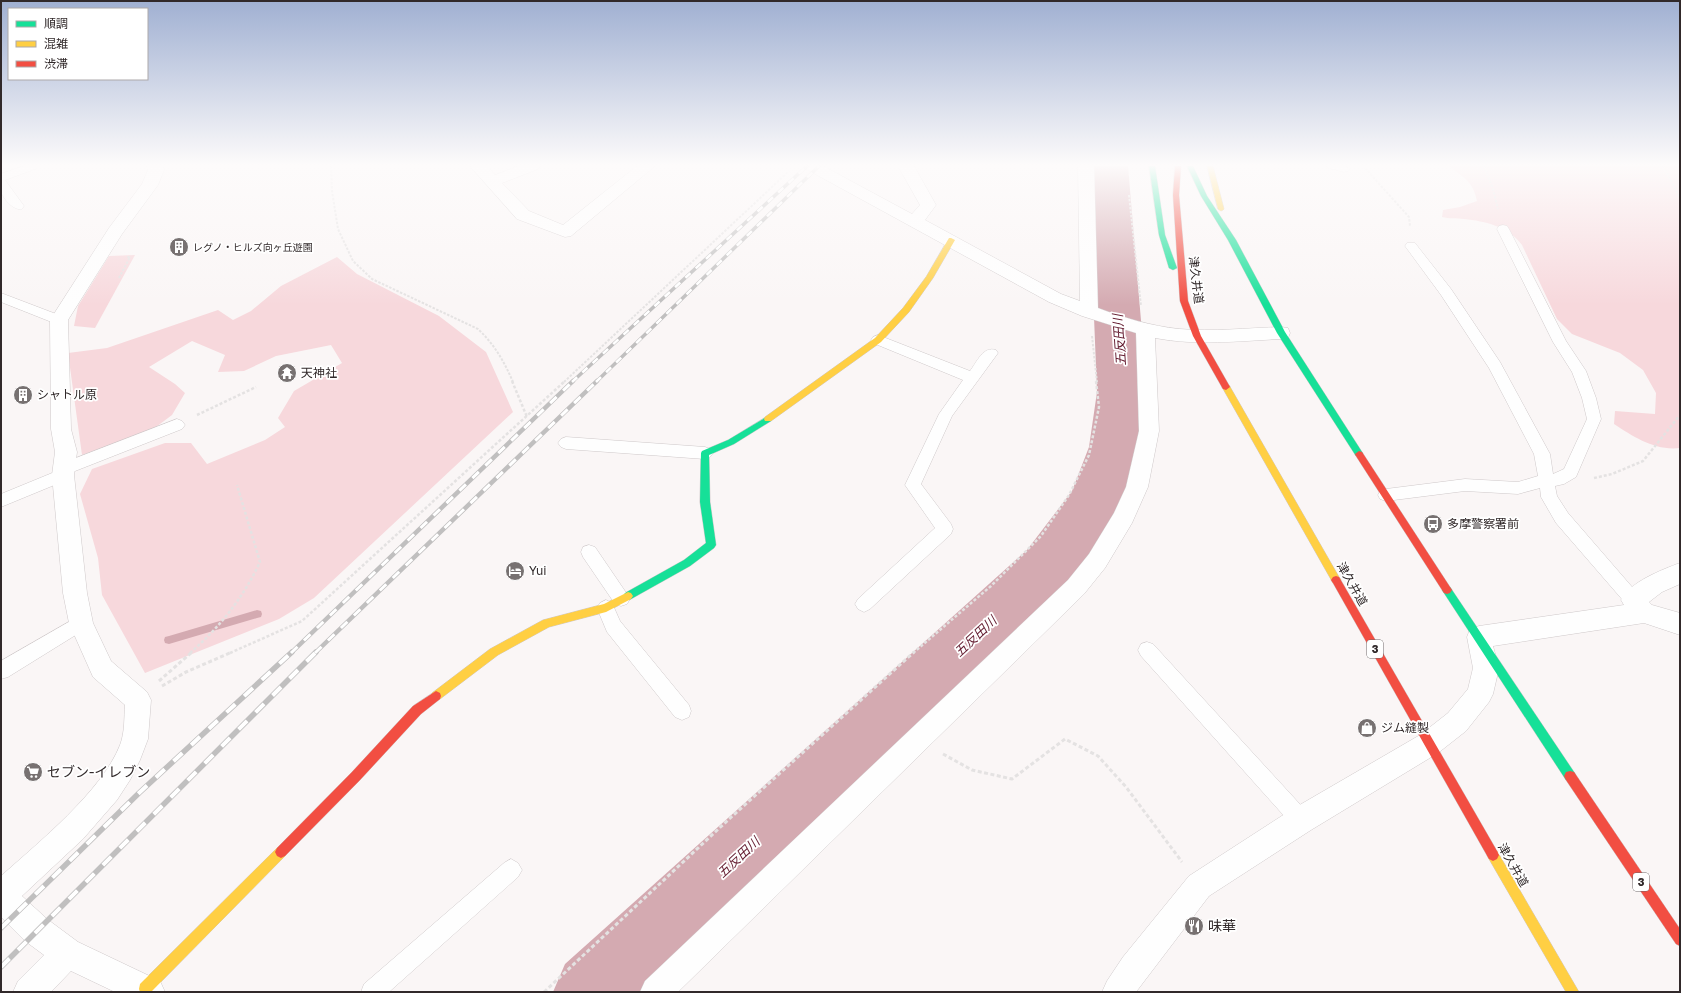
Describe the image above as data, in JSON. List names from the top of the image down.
{
  "streets": {
    "main road": ["津久井道", "3"]
  },
  "crossings": [
    ["津久井道", "3"]
  ],
  "water": ["五反田川"],
  "places": {
    "building": ["レグノ・ヒルズ向ヶ丘遊園", "シャトル原"],
    "temple": ["天神社"],
    "bus stop": ["多摩警察署前"],
    "hotel": ["Yui"],
    "shop": ["ジム縫製"],
    "supermarket": ["セブン-イレブン"],
    "restaurant": ["味華"]
  },
  "legend": ["順調", "混雑", "渋滞"]
}
